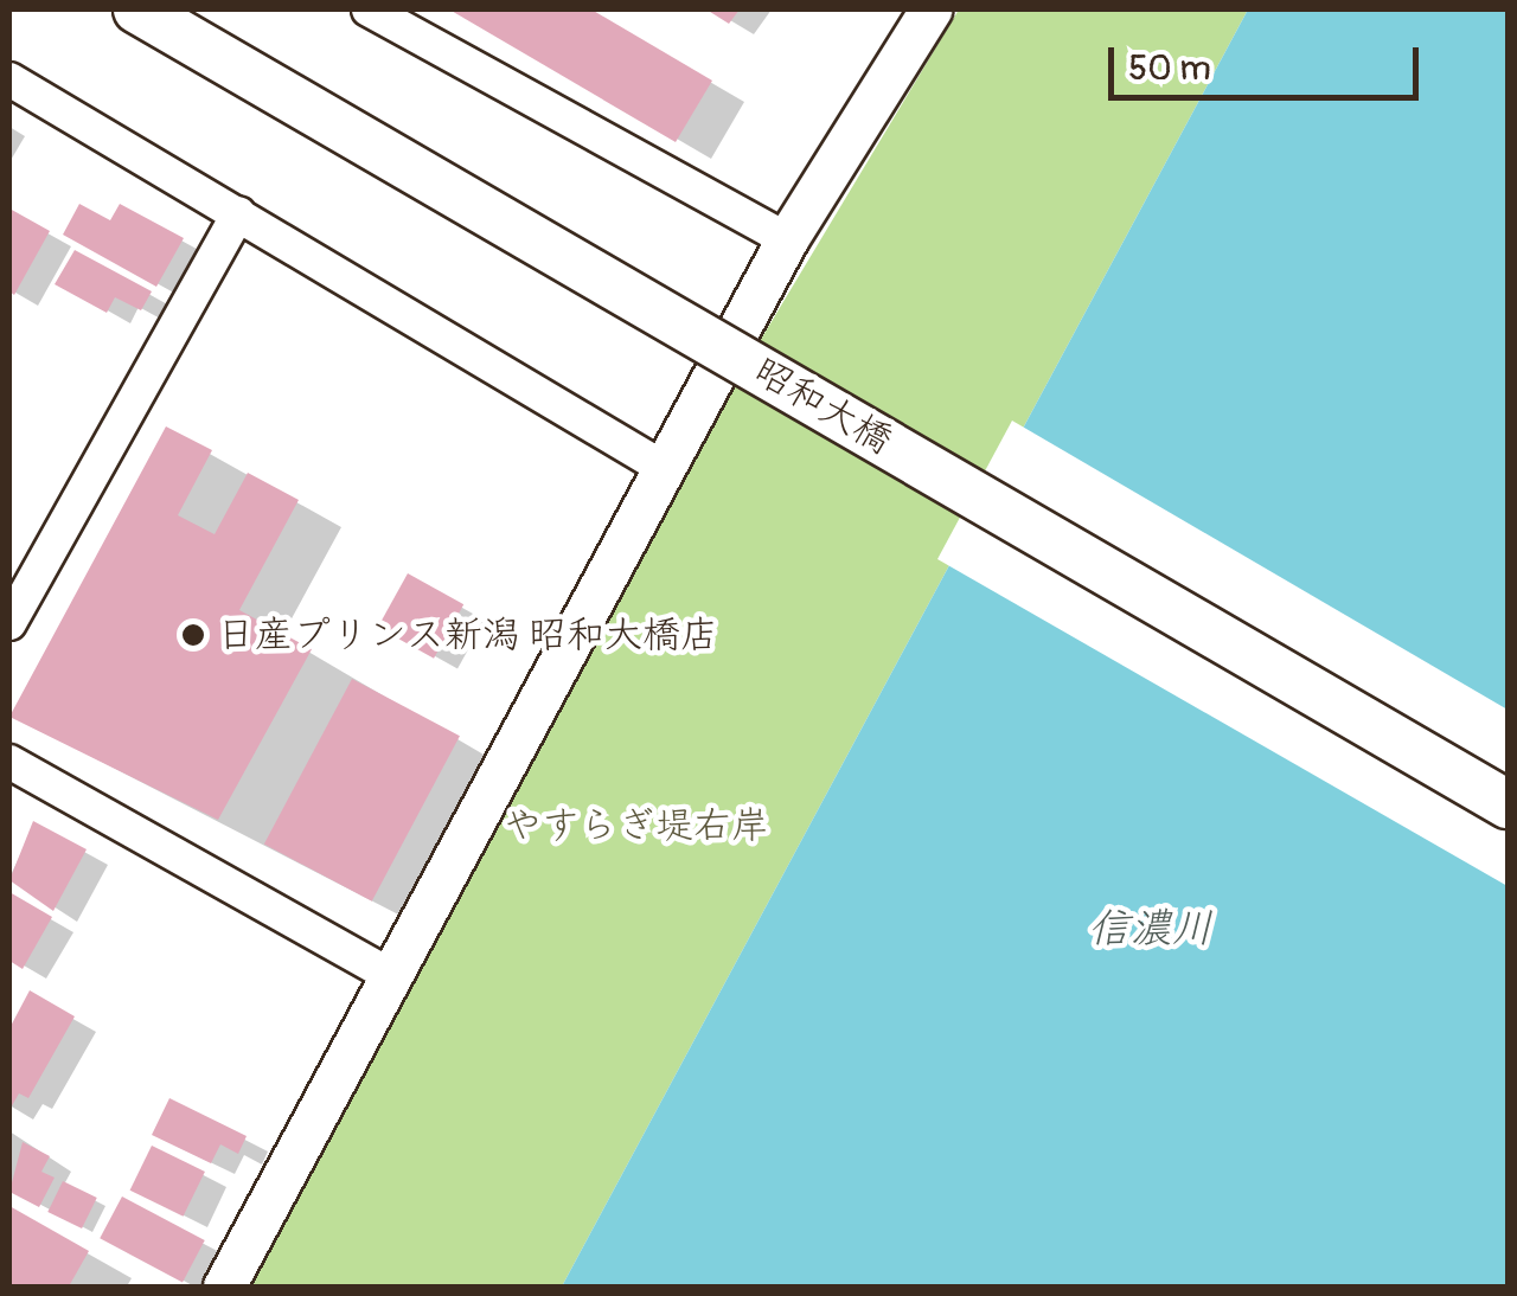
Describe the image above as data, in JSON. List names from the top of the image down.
{
  "streets": {
    "main road": ["昭和大橋"]
  },
  "water": ["信濃川"],
  "parks": ["やすらぎ堤右岸"],
  "places": ["日産プリンス新潟 昭和大橋店"],
  "scale_bar": "50 m"
}
